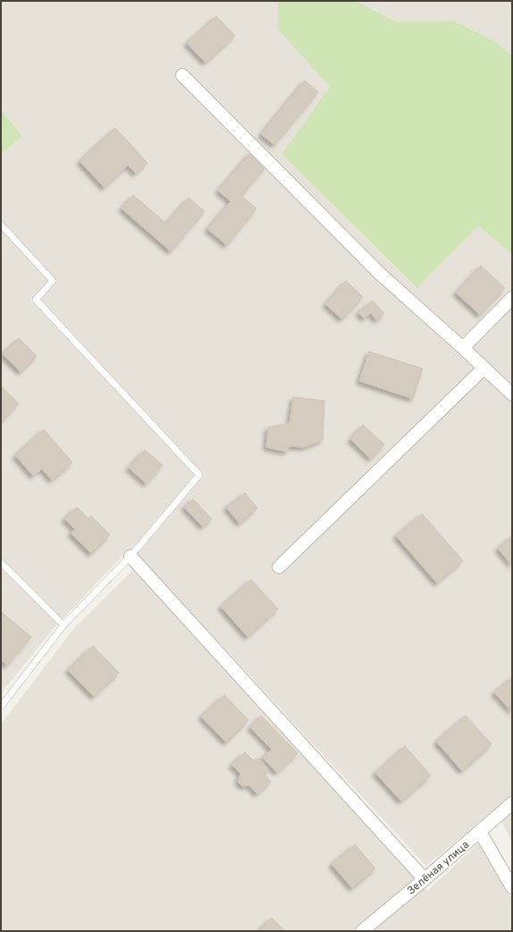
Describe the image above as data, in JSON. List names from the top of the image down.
{
  "streets": {
    "street": ["Зелёная улица"]
  }
}
